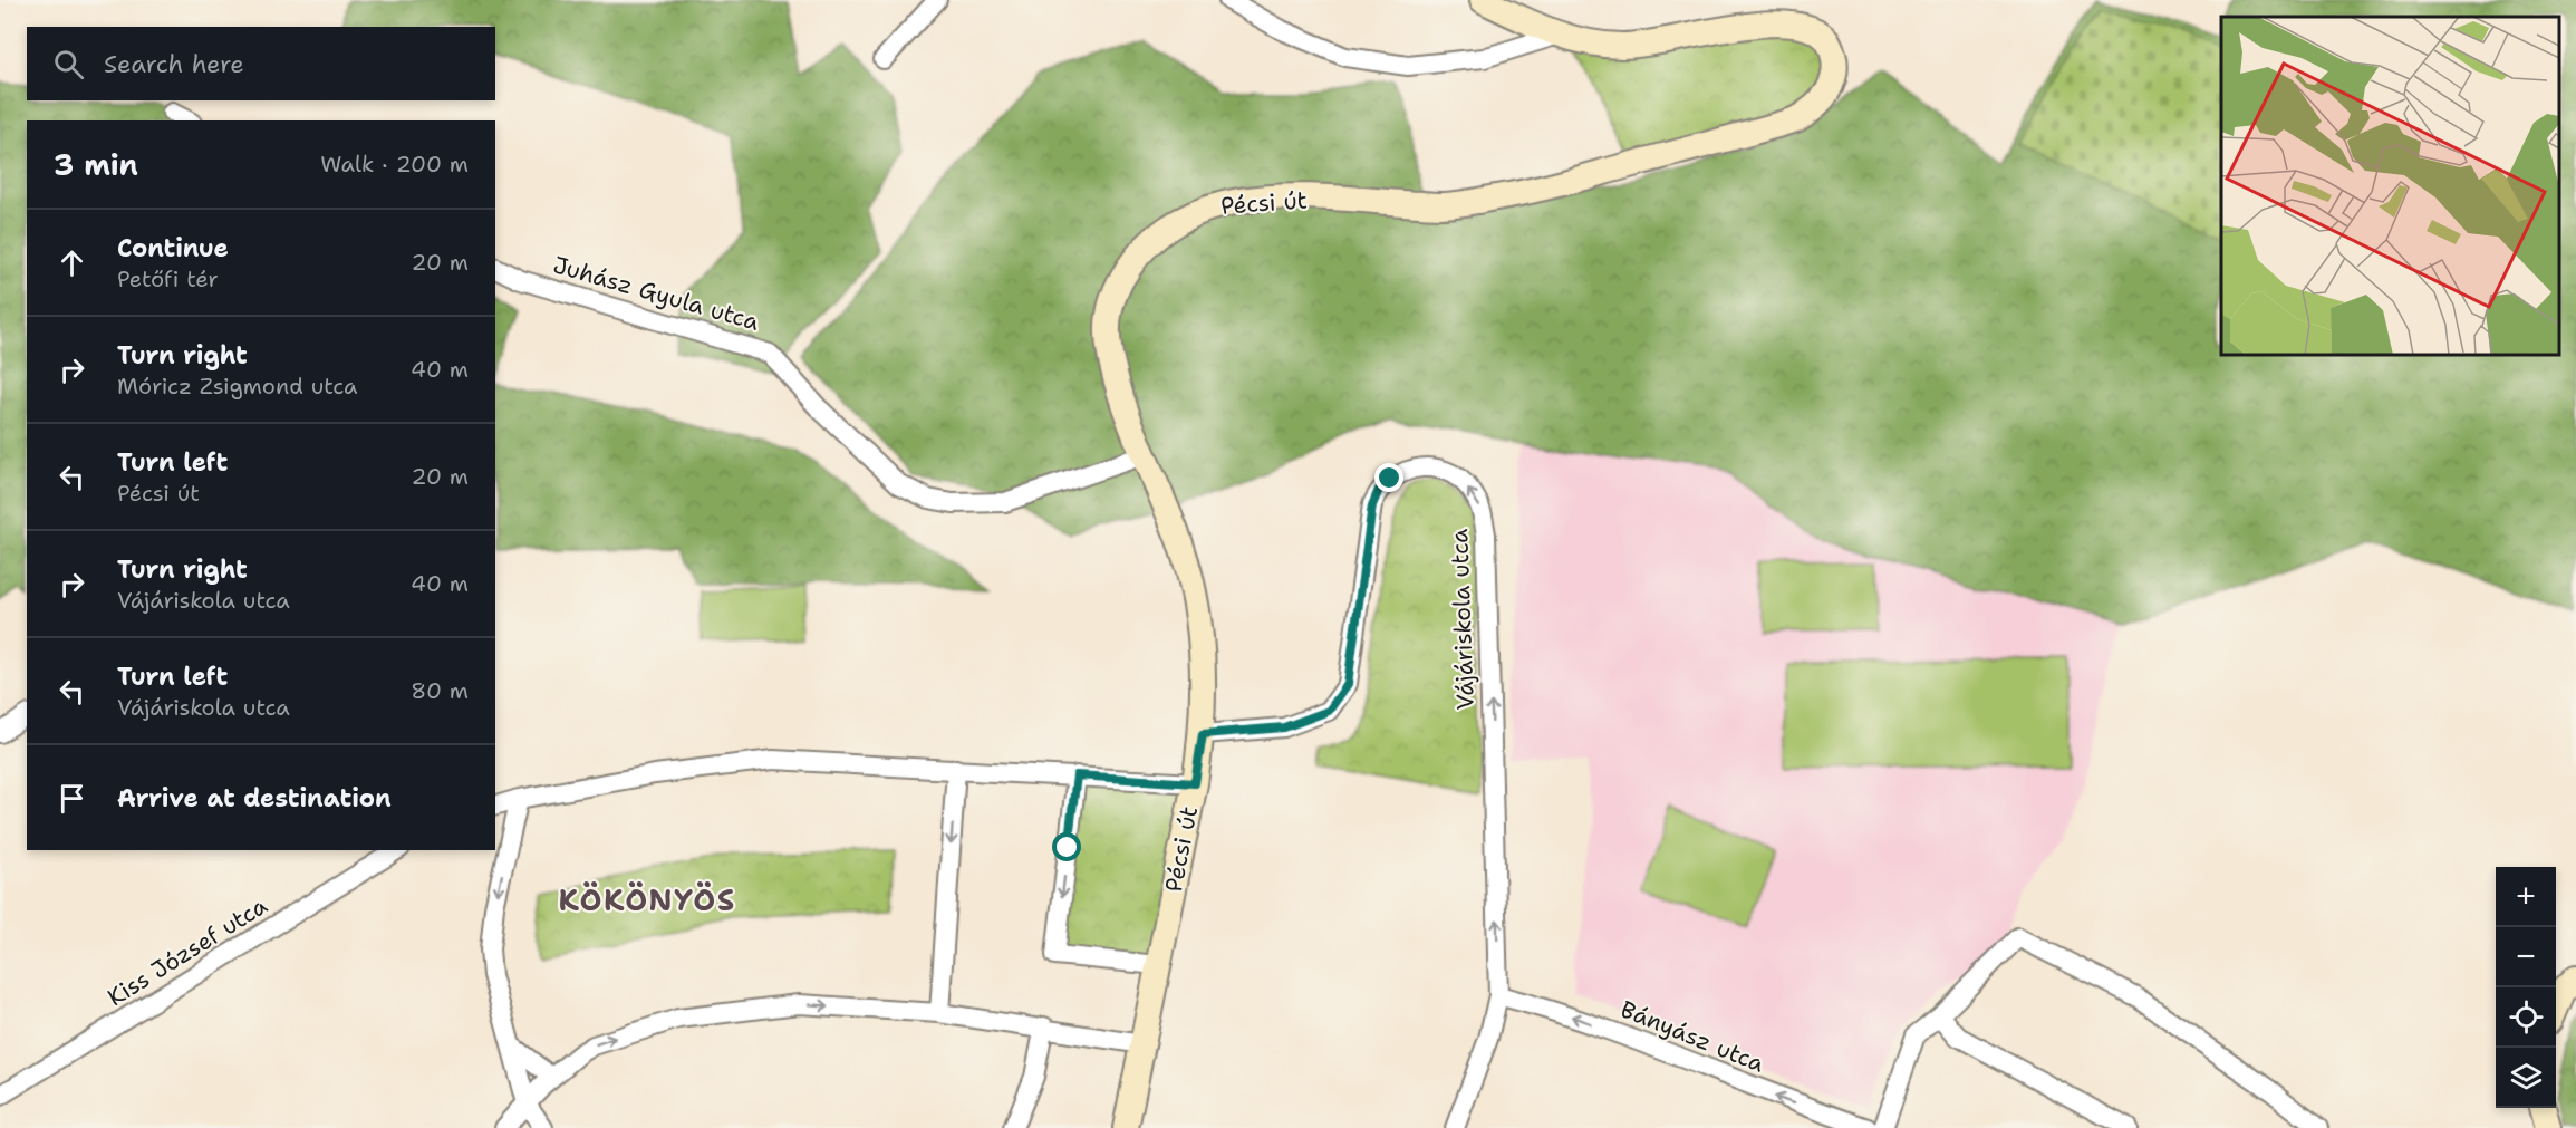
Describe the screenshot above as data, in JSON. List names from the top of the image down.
{
  "streets": {
    "main road": ["Pécsi út"],
    "street": [
      "Juhász Gyula utca",
      "Vájáriskola utca",
      "Kiss József utca",
      "Bányász utca"
    ]
  },
  "crossings": [
    ["Pécsi út", "Juhász Gyula utca"],
    ["Pécsi út", "Vájáriskola utca"],
    ["Vájáriskola utca", "Bányász utca"]
  ],
  "one_way": ["Bányász utca"],
  "districts": ["KÖKÖNYÖS"],
  "page": {
    "search": "Search here",
    "heading": ["3 min", "Walk · 200 m"],
    "list": [
      ["Continue", "Petőfi tér", "20 m"],
      ["Turn right", "Móricz Zsigmond utca", "40 m"],
      ["Turn left", "Pécsi út", "20 m"],
      ["Turn right", "Vájáriskola utca", "40 m"],
      ["Turn left", "Vájáriskola utca", "80 m"],
      "Arrive at destination"
    ],
    "map_buttons": ["+", "−"]
  }
}
